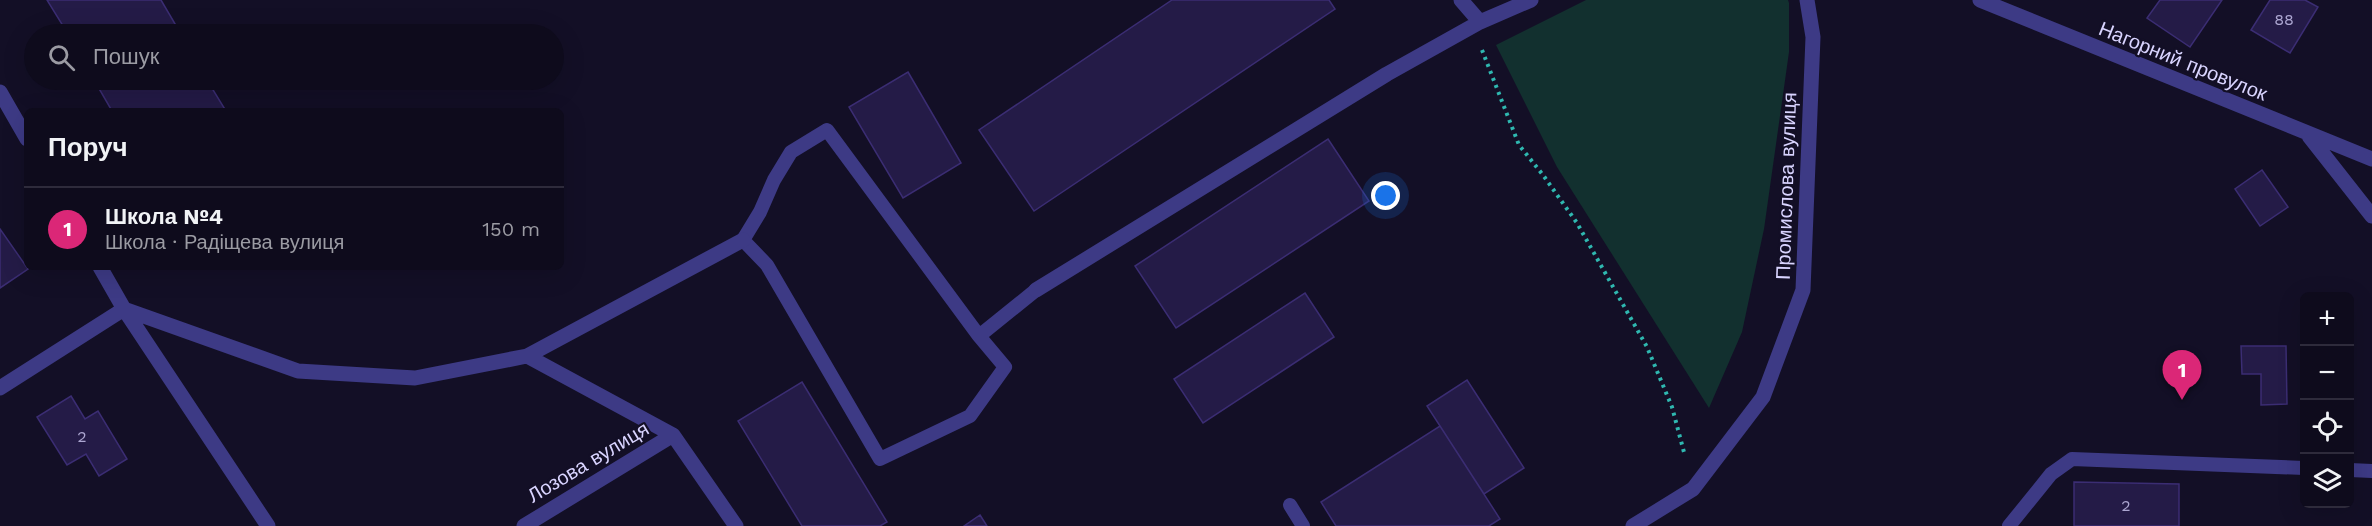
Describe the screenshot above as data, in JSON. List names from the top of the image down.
{
  "streets": {
    "street": ["Нагорний провулок", "Промислова вулиця", "Лозова вулиця"]
  },
  "house_numbers": ["88", "2", "2"],
  "page": {
    "search": "Пошук",
    "heading": "Поруч",
    "list": [
      {
        "mark": "1",
        "name": "Школа №4",
        "note": "Школа · Радіщева вулиця",
        "value": "150 m"
      }
    ],
    "map_buttons": ["+", "−"],
    "pins": "1"
  }
}
